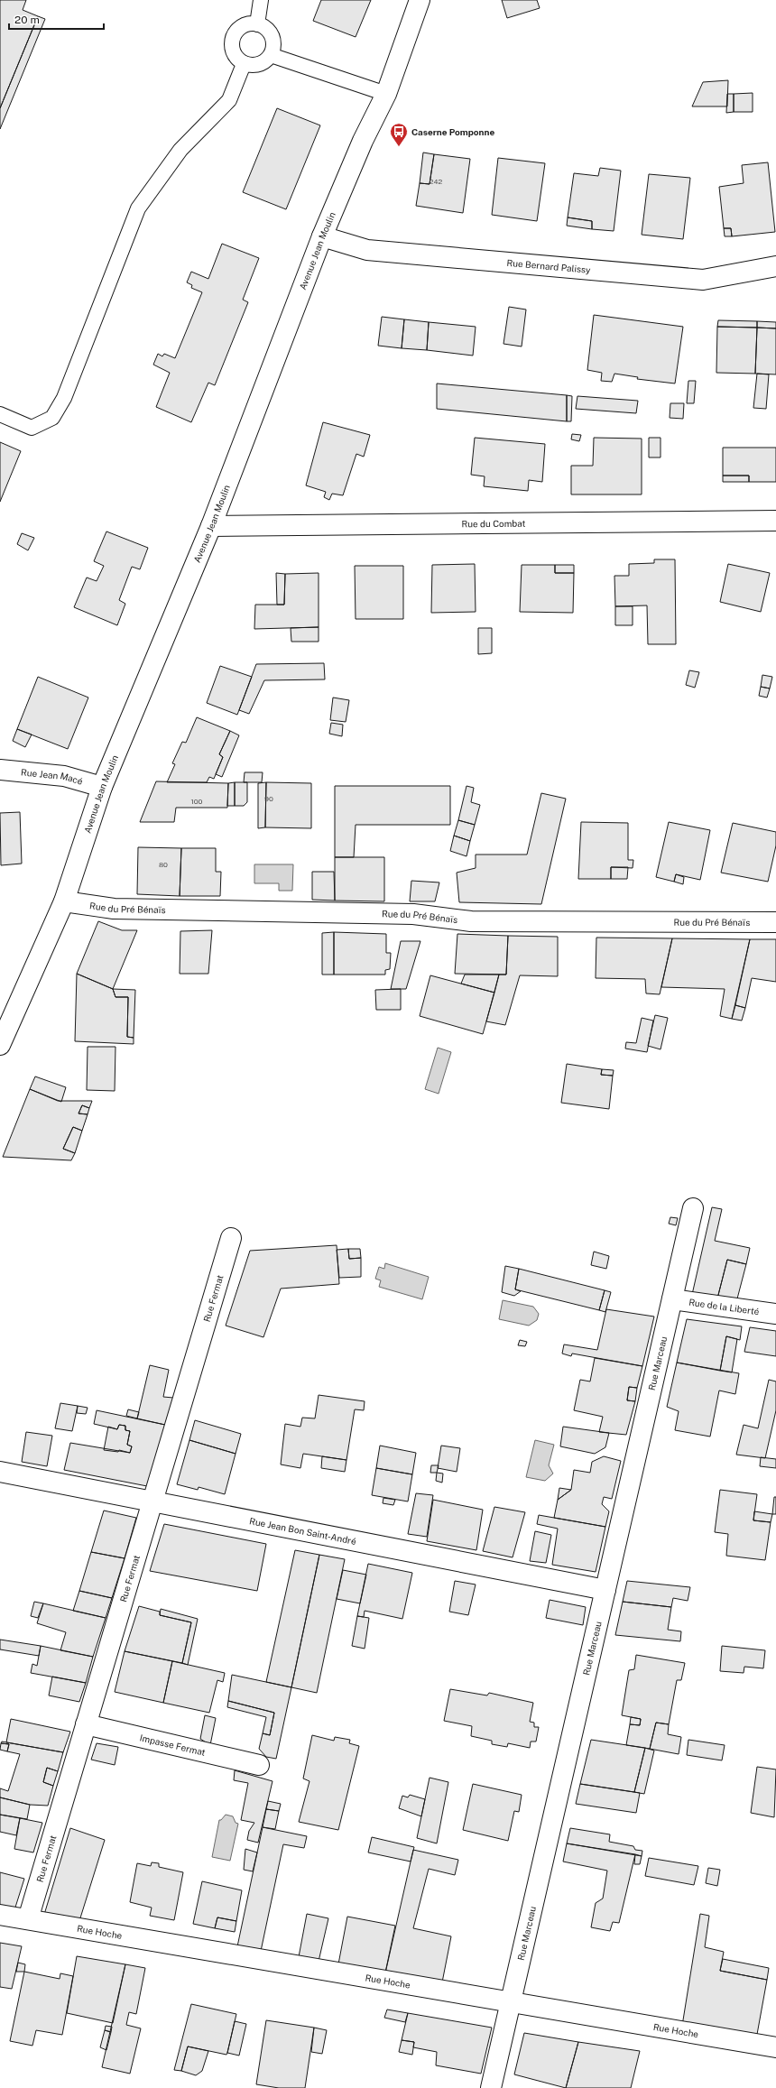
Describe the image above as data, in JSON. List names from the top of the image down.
{
  "streets": {
    "street": [
      "Avenue Jean Moulin",
      "Rue Bernard Palissy",
      "Rue du Combat",
      "Rue Jean Macé",
      "Rue du Pré Bénaïs",
      "Rue Fermat",
      "Rue de la Liberté",
      "Rue Marceau",
      "Rue Jean Bon Saint-André",
      "Impasse Fermat",
      "Rue Hoche"
    ]
  },
  "crossings": [
    ["Avenue Jean Moulin", "Rue Bernard Palissy"],
    ["Avenue Jean Moulin", "Rue du Combat"],
    ["Avenue Jean Moulin", "Rue Jean Macé"],
    ["Avenue Jean Moulin", "Rue du Pré Bénaïs"],
    ["Rue Fermat", "Rue Jean Bon Saint-André"],
    ["Rue Fermat", "Impasse Fermat"],
    ["Rue Fermat", "Rue Hoche"],
    ["Rue de la Liberté", "Rue Marceau"],
    ["Rue Marceau", "Rue Jean Bon Saint-André"],
    ["Rue Marceau", "Rue Hoche"]
  ],
  "places": {
    "bus stop": ["Caserne Pomponne"]
  },
  "house_numbers": [
    "242",
    "90",
    "100",
    "80"
  ],
  "scale_bar": "20 m"
}
